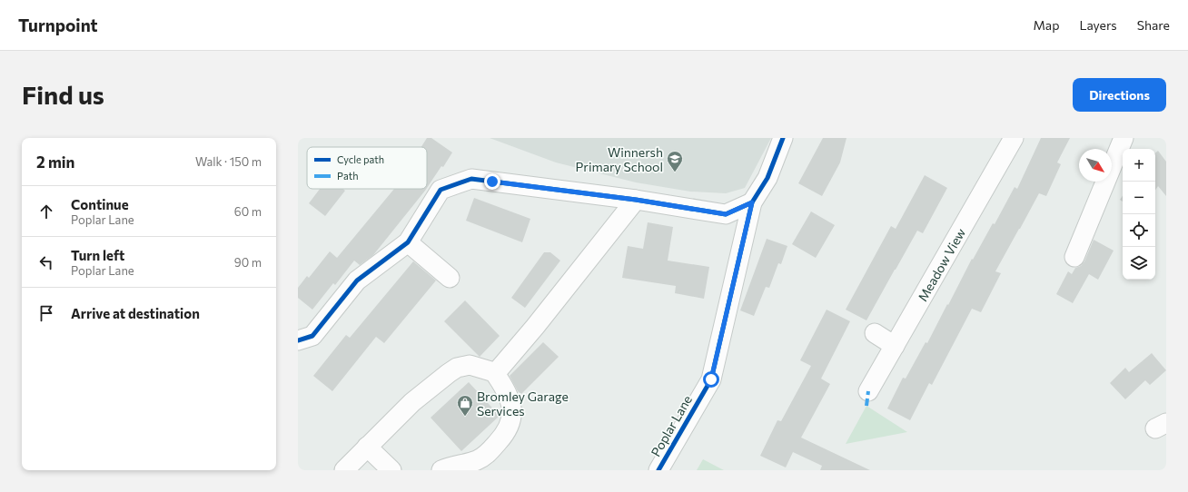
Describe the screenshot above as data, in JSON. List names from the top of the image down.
{
  "streets": {
    "street": ["Meadow View", "Poplar Lane"]
  },
  "places": {
    "school or university": ["Winnersh Primary School"],
    "shop": ["Bromley Garage Services"]
  },
  "legend": ["Cycle path", "Path"],
  "north": "bottom right",
  "page": {
    "header": "Turnpoint",
    "nav": ["Map", "Layers", "Share"],
    "buttons": "Directions",
    "title": "Find us",
    "heading": ["2 min", "Walk · 150 m"],
    "map_buttons": ["+", "−"],
    "list": [
      ["Continue", "Poplar Lane", "60 m"],
      ["Turn left", "Poplar Lane", "90 m"],
      "Arrive at destination"
    ]
  }
}
